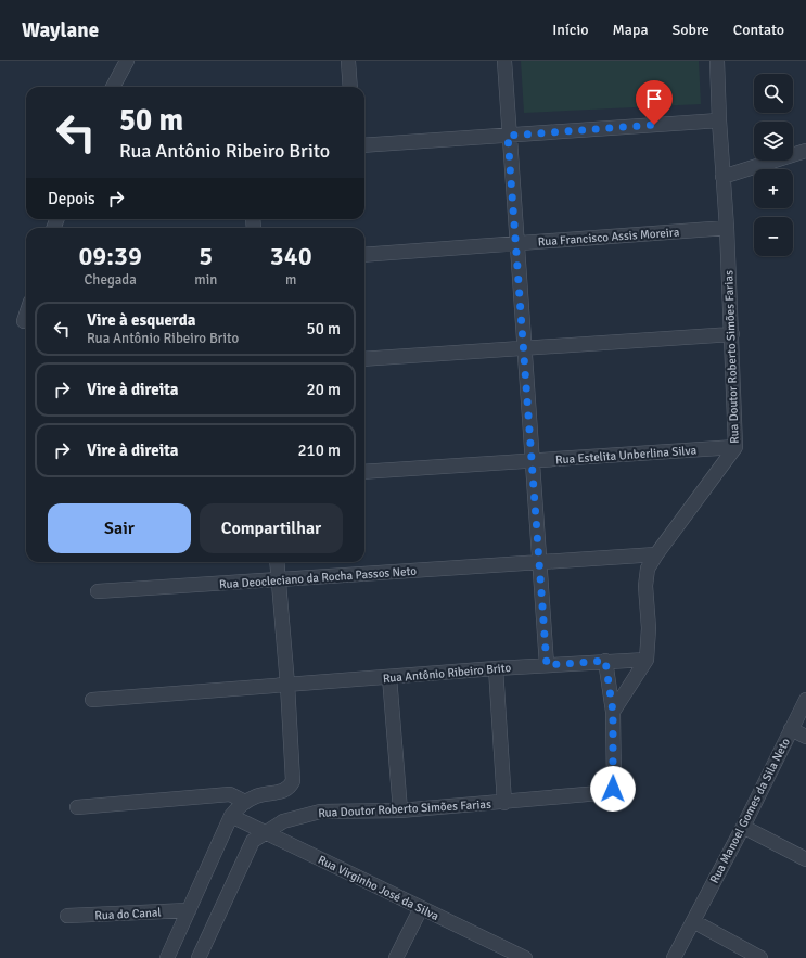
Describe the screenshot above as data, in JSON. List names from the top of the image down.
{
  "streets": {
    "street": [
      "Rua Francisco Assis Moreira",
      "Rua Doutor Roberto Simões Farias",
      "Rua Estelita Unberlina Silva",
      "Rua Deocleciano da Rocha Passos Neto",
      "Rua Antônio Ribeiro Brito",
      "Rua Manoel Gomes da Sila Neto",
      "Rua Virginho José da Silva",
      "Rua do Canal"
    ]
  },
  "crossings": [
    ["Rua Francisco Assis Moreira", "Rua Doutor Roberto Simões Farias"],
    ["Rua Doutor Roberto Simões Farias", "Rua Estelita Unberlina Silva"],
    ["Rua Doutor Roberto Simões Farias", "Rua Deocleciano da Rocha Passos Neto"],
    ["Rua Doutor Roberto Simões Farias", "Rua Antônio Ribeiro Brito"],
    ["Rua Doutor Roberto Simões Farias", "Rua Virginho José da Silva"]
  ],
  "page": {
    "header": "Waylane",
    "nav": [
      "Início",
      "Mapa",
      "Sobre",
      "Contato"
    ],
    "map_buttons": ["+", "−"],
    "turn": ["50 m", "Rua Antônio Ribeiro Brito"],
    "then": "Depois",
    "eta": [
      "09:39",
      "Chegada",
      "5",
      "min",
      "340",
      "m"
    ],
    "list": [
      {
        "name": "Vire à esquerda",
        "note": "Rua Antônio Ribeiro Brito",
        "value": "50 m"
      },
      {
        "name": "Vire à direita",
        "value": "20 m"
      },
      {
        "name": "Vire à direita",
        "value": "210 m"
      }
    ],
    "buttons": ["Sair", "Compartilhar"]
  }
}
